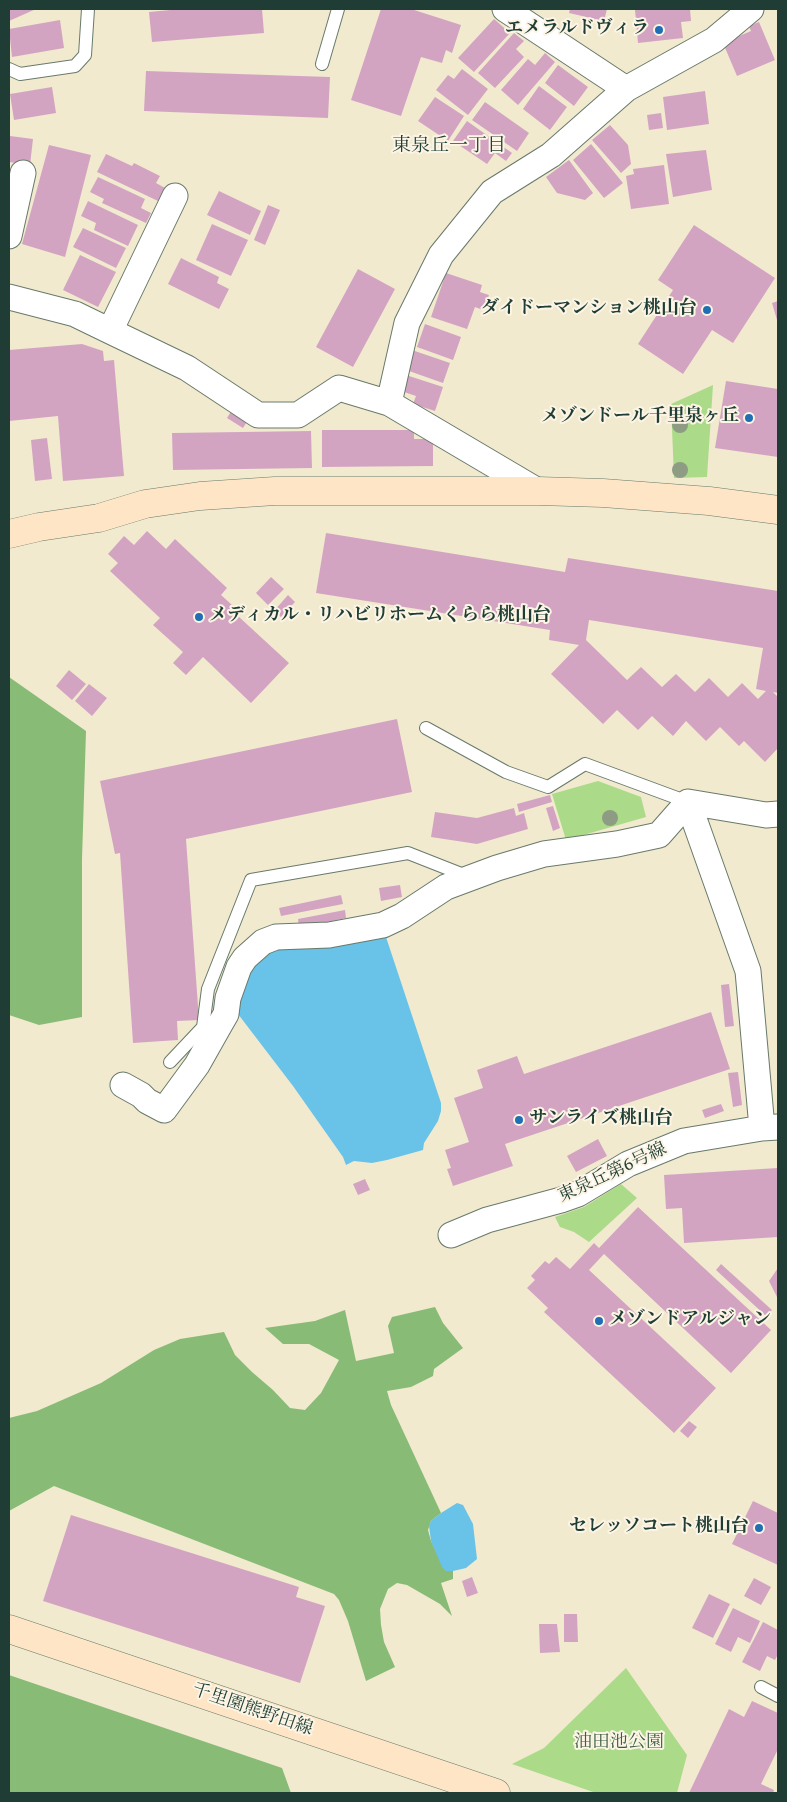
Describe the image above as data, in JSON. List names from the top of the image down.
{
  "streets": {
    "street": ["東泉丘第6号線", "千里園熊野田線"]
  },
  "districts": ["東泉丘一丁目"],
  "parks": ["油田池公園"],
  "places": [
    "エメラルドヴィラ",
    "ダイドーマンション桃山台",
    "メゾンドール千里泉ヶ丘",
    "メディカル・リハビリホームくらら桃山台",
    "サンライズ桃山台",
    "メゾンドアルジャン",
    "セレッソコート桃山台"
  ]
}
